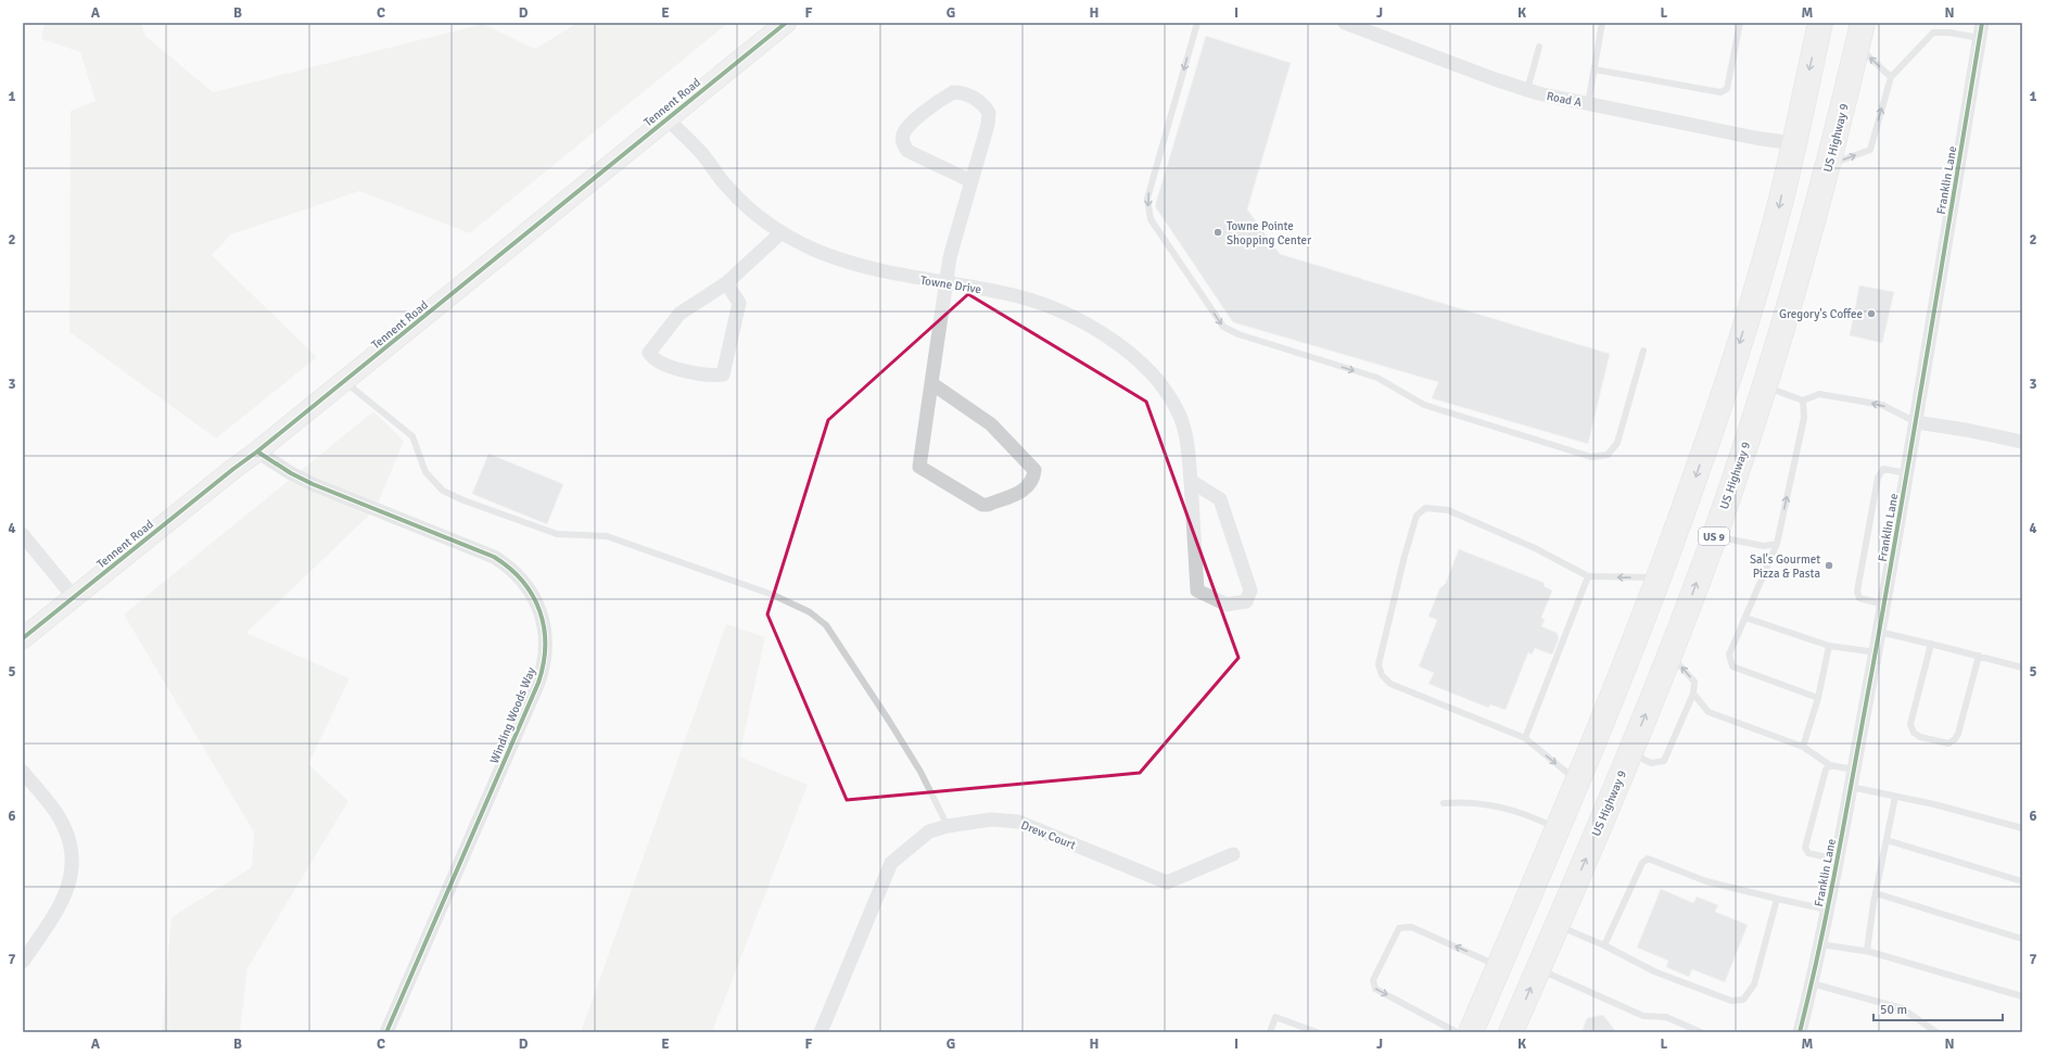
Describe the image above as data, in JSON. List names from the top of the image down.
{
  "streets": {
    "highway": ["US Highway 9", "US 9"],
    "street": [
      "Road A",
      "Tennent Road",
      "Franklin Lane",
      "Towne Drive",
      "Winding Woods Way",
      "Drew Court"
    ]
  },
  "crossings": [
    ["Tennent Road", "Towne Drive"],
    ["Tennent Road", "Winding Woods Way"]
  ],
  "places": ["Towne Pointe Shopping Center", "Gregory's Coffee", "Sal's Gourmet Pizza & Pasta"],
  "scale_bar": "50 m",
  "grid": {
    "columns": [
      "A",
      "B",
      "C",
      "D",
      "E",
      "F",
      "G",
      "H",
      "I",
      "J",
      "K",
      "L",
      "M",
      "N"
    ],
    "rows": [
      "1",
      "2",
      "3",
      "4",
      "5",
      "6",
      "7"
    ]
  }
}
